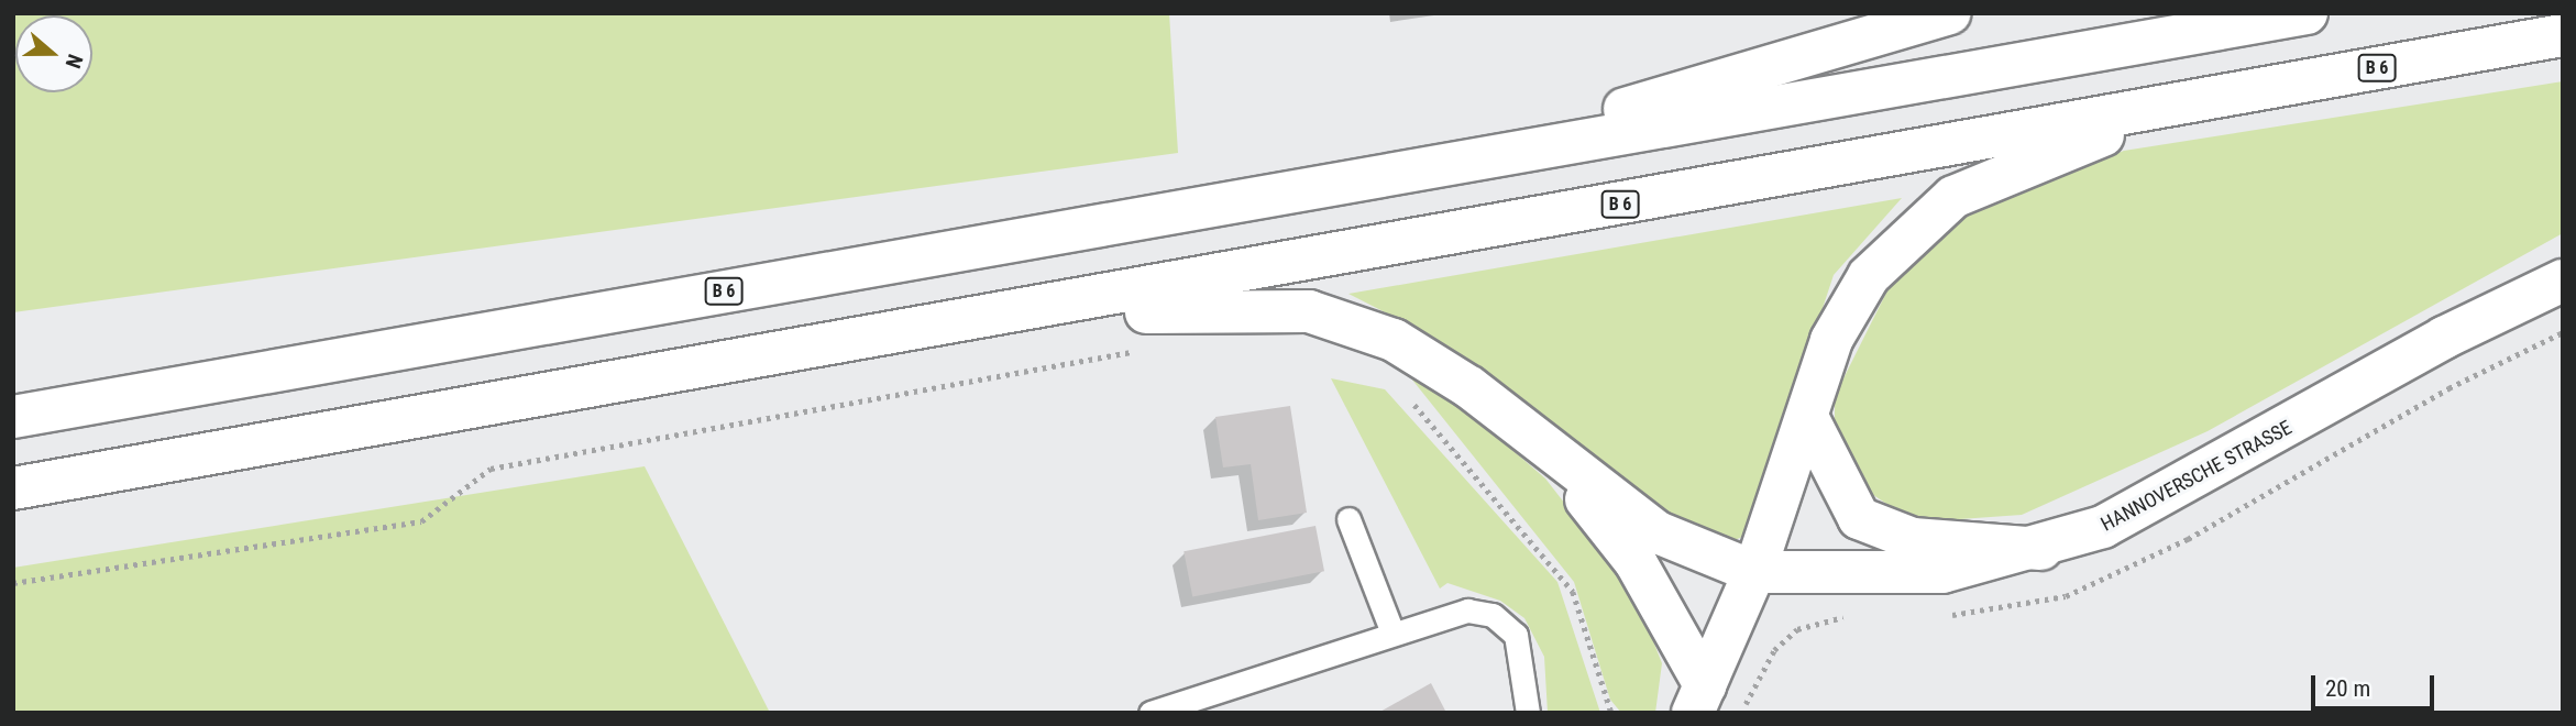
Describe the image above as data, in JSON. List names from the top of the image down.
{
  "streets": {
    "main road": ["B 6", "HANNOVERSCHE STRASSE"]
  },
  "scale_bar": "20 m",
  "north": "right"
}
